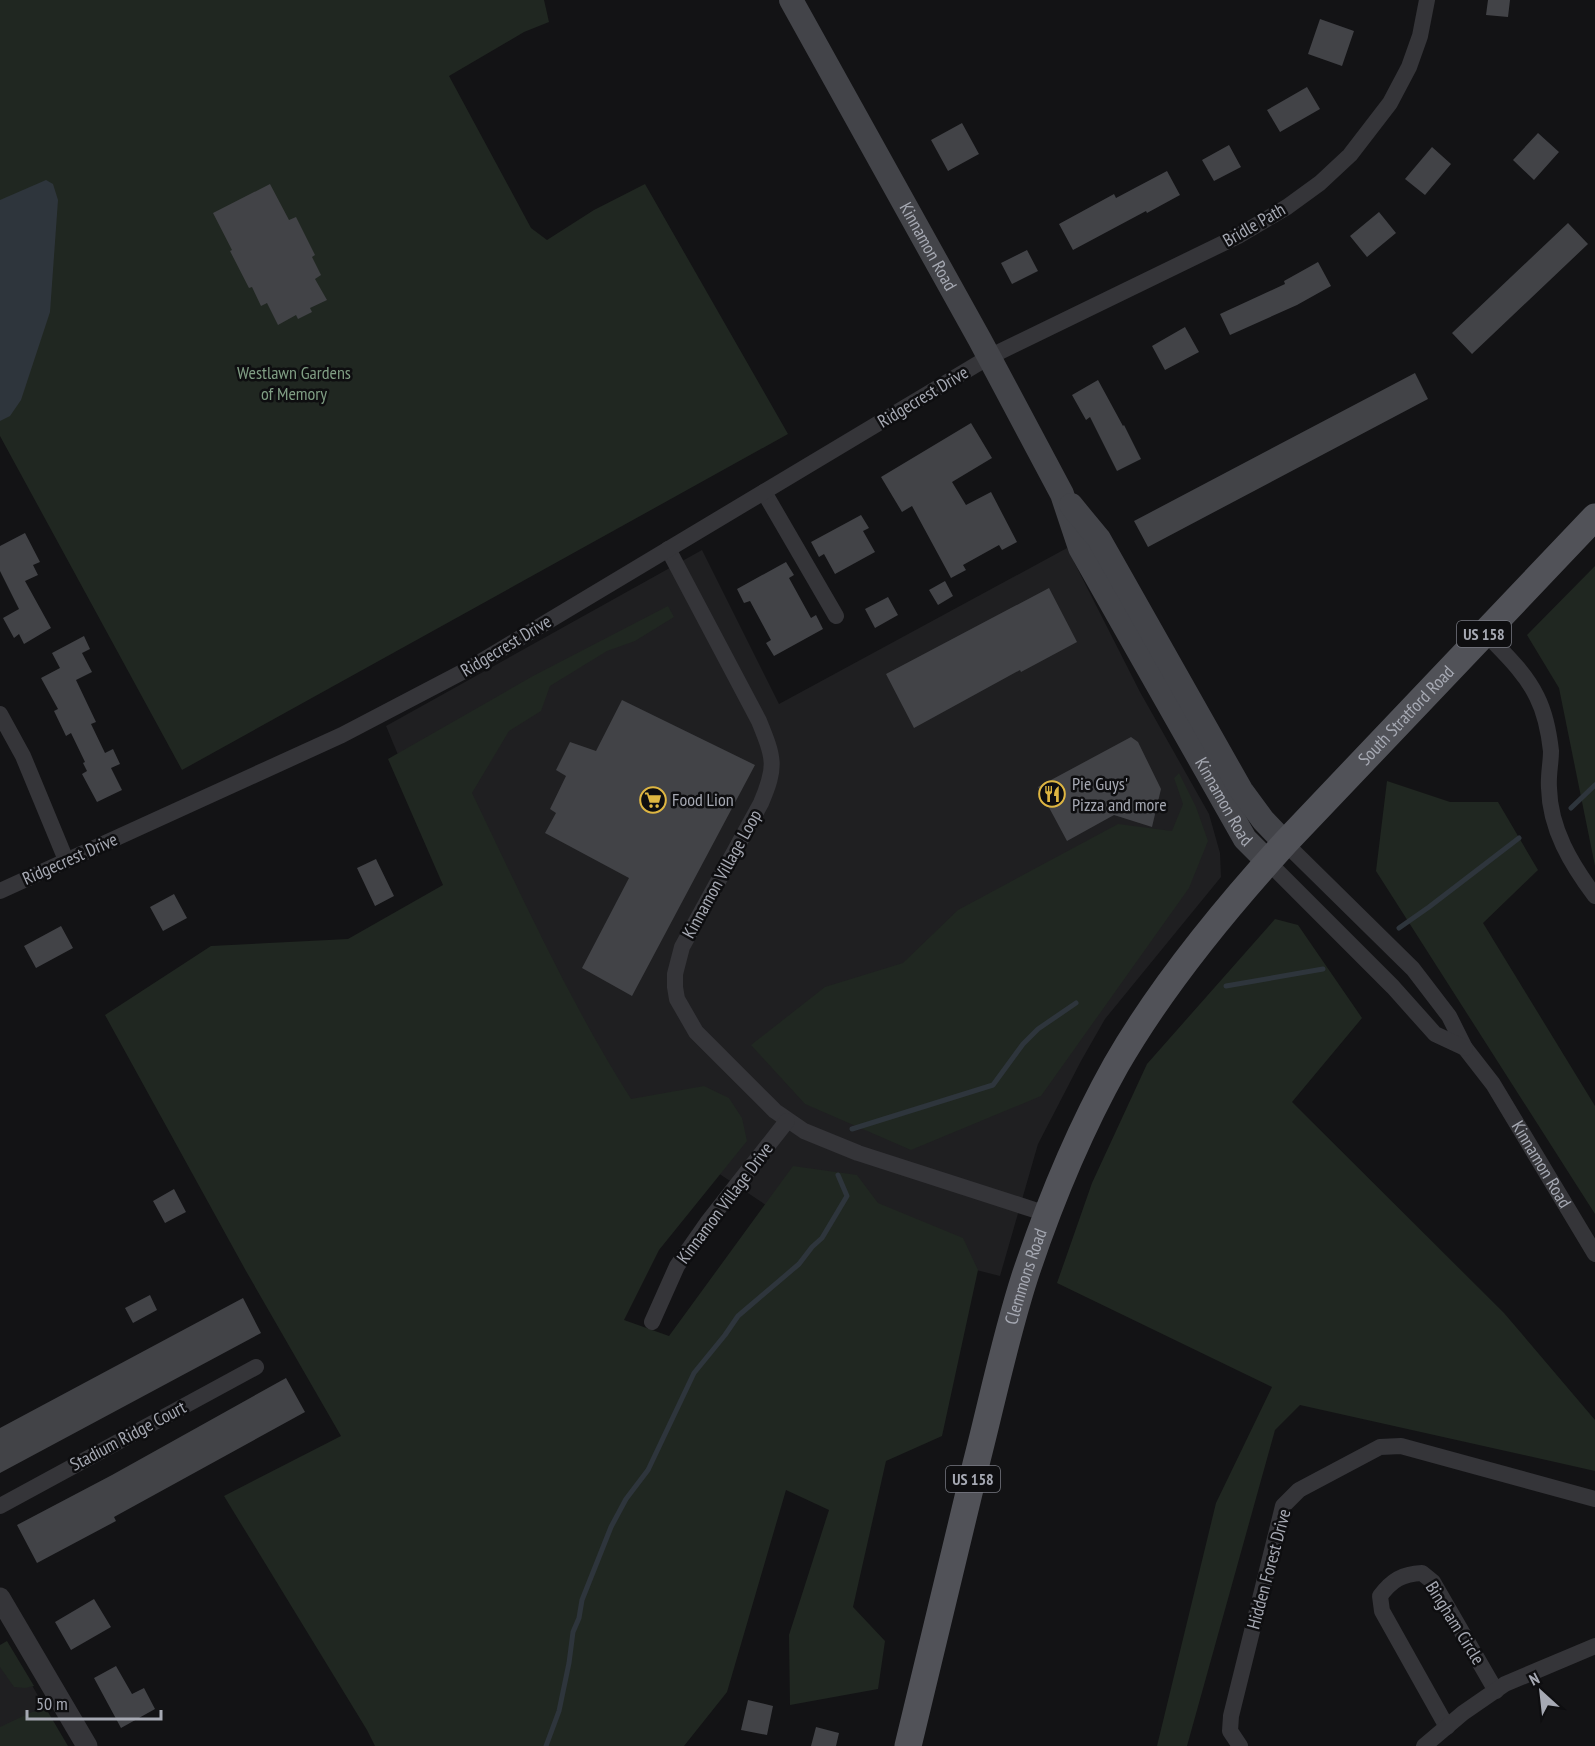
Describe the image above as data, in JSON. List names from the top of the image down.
{
  "streets": {
    "main road": [
      "Kinnamon Road",
      "US 158",
      "South Stratford Road",
      "Clemmons Road"
    ],
    "street": [
      "Bridle Path",
      "Ridgecrest Drive",
      "Kinnamon Village Loop",
      "Kinnamon Village Drive",
      "Stadium Ridge Court",
      "Hidden Forest Drive",
      "Bingham Circle"
    ]
  },
  "crossings": [
    ["Bridle Path", "Kinnamon Road"],
    ["Bridle Path", "Ridgecrest Drive"],
    ["Kinnamon Road", "Ridgecrest Drive"],
    ["Kinnamon Road", "South Stratford Road"],
    ["Kinnamon Road", "Clemmons Road"],
    ["Ridgecrest Drive", "Kinnamon Village Loop"],
    ["South Stratford Road", "Clemmons Road"],
    ["Kinnamon Village Loop", "Kinnamon Village Drive"],
    ["Kinnamon Village Loop", "Clemmons Road"]
  ],
  "parks": ["Westlawn Gardens of Memory"],
  "places": {
    "restaurant": ["Pie Guys' Pizza and more"],
    "supermarket": ["Food Lion"]
  },
  "scale_bar": "50 m",
  "north": "top left"
}
